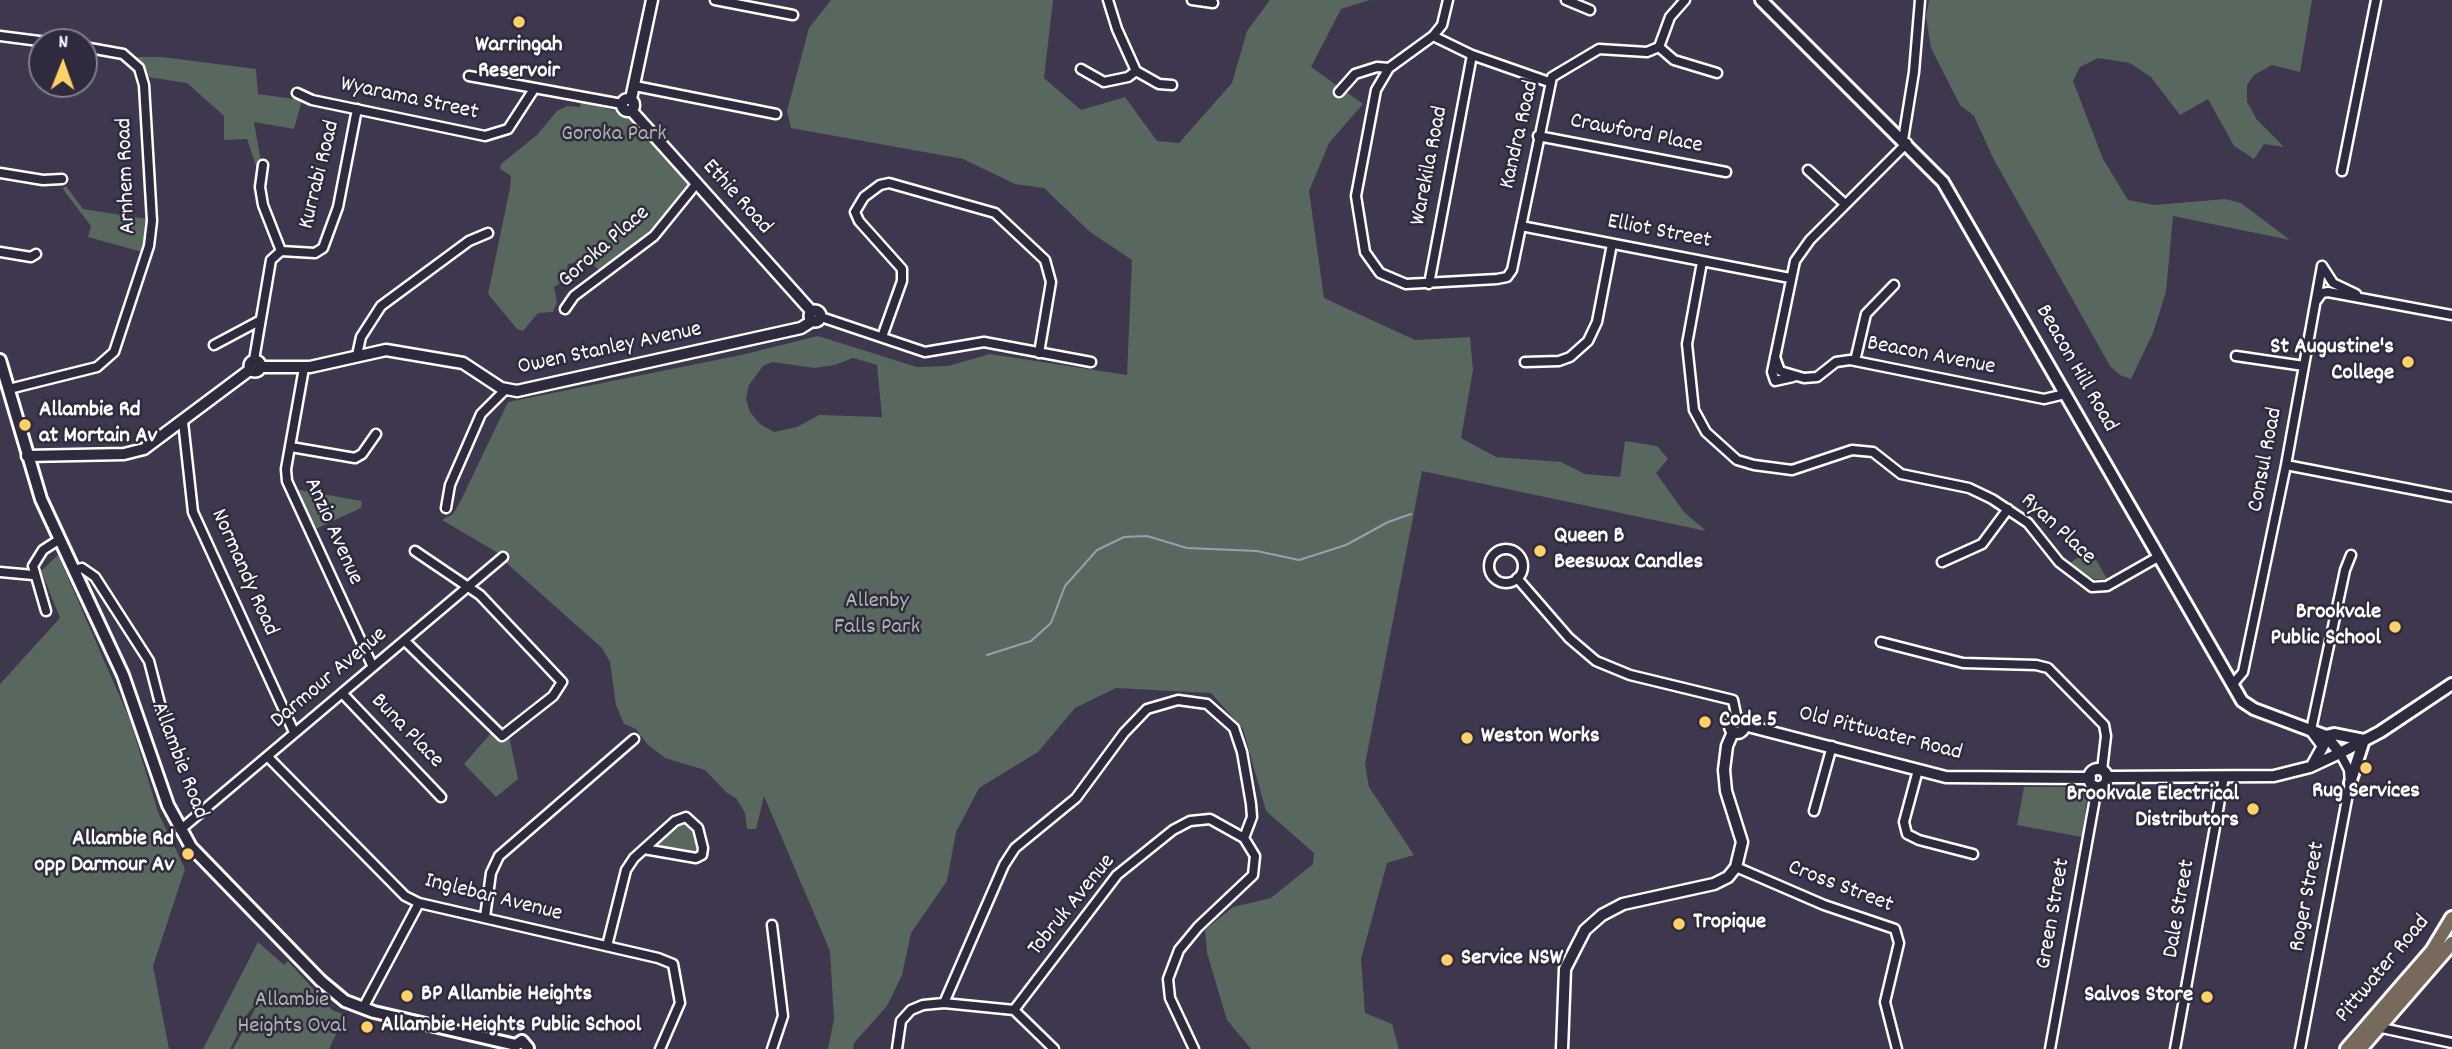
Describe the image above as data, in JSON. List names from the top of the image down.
{
  "streets": {
    "highway": ["Pittwater Road"],
    "main road": ["Beacon Hill Road", "Allambie Road"],
    "street": [
      "Wyarama Street",
      "Kandra Road",
      "Crawford Place",
      "Warekila Road",
      "Kurrabi Road",
      "Arnhem Road",
      "Ethie Road",
      "Elliot Street",
      "Goroka Place",
      "Owen Stanley Avenue",
      "Beacon Avenue",
      "Consul Road",
      "Ryan Place",
      "Anzio Avenue",
      "Normandy Road",
      "Darmour Avenue",
      "Buna Place",
      "Old Pittwater Road",
      "Cross Street",
      "Roger Street",
      "Inglebar Avenue",
      "Tobruk Avenue",
      "Dale Street",
      "Green Street"
    ]
  },
  "crossings": [
    ["Wyarama Street", "Kurrabi Road"],
    ["Kandra Road", "Crawford Place"],
    ["Kandra Road", "Warekila Road"],
    ["Kandra Road", "Elliot Street"],
    ["Arnhem Road", "Allambie Road"],
    ["Ethie Road", "Goroka Place"],
    ["Ethie Road", "Owen Stanley Avenue"],
    ["Elliot Street", "Beacon Avenue"],
    ["Elliot Street", "Ryan Place"],
    ["Beacon Avenue", "Beacon Hill Road"],
    ["Beacon Hill Road", "Consul Road"],
    ["Beacon Hill Road", "Ryan Place"],
    ["Beacon Hill Road", "Roger Street"],
    ["Anzio Avenue", "Darmour Avenue"],
    ["Normandy Road", "Darmour Avenue"],
    ["Darmour Avenue", "Buna Place"],
    ["Darmour Avenue", "Allambie Road"],
    ["Darmour Avenue", "Inglebar Avenue"],
    ["Old Pittwater Road", "Green Street"]
  ],
  "parks": ["Goroka Park", "Allenby Falls Park", "Allambie Heights Oval"],
  "places": [
    "Warringah Reservoir",
    "St Augustine's College",
    "Allambie Rd at Mortain Av",
    "Queen B Beeswax Candles",
    "Brookvale Public School",
    "Code 5",
    "Weston Works",
    "Rug Services",
    "Brookvale Electrical Distributors",
    "Allambie Rd opp Darmour Av",
    "Tropique",
    "Service NSW",
    "BP Allambie Heights",
    "Salvos Store",
    "Allambie Heights Public School"
  ],
  "north": "top"
}
